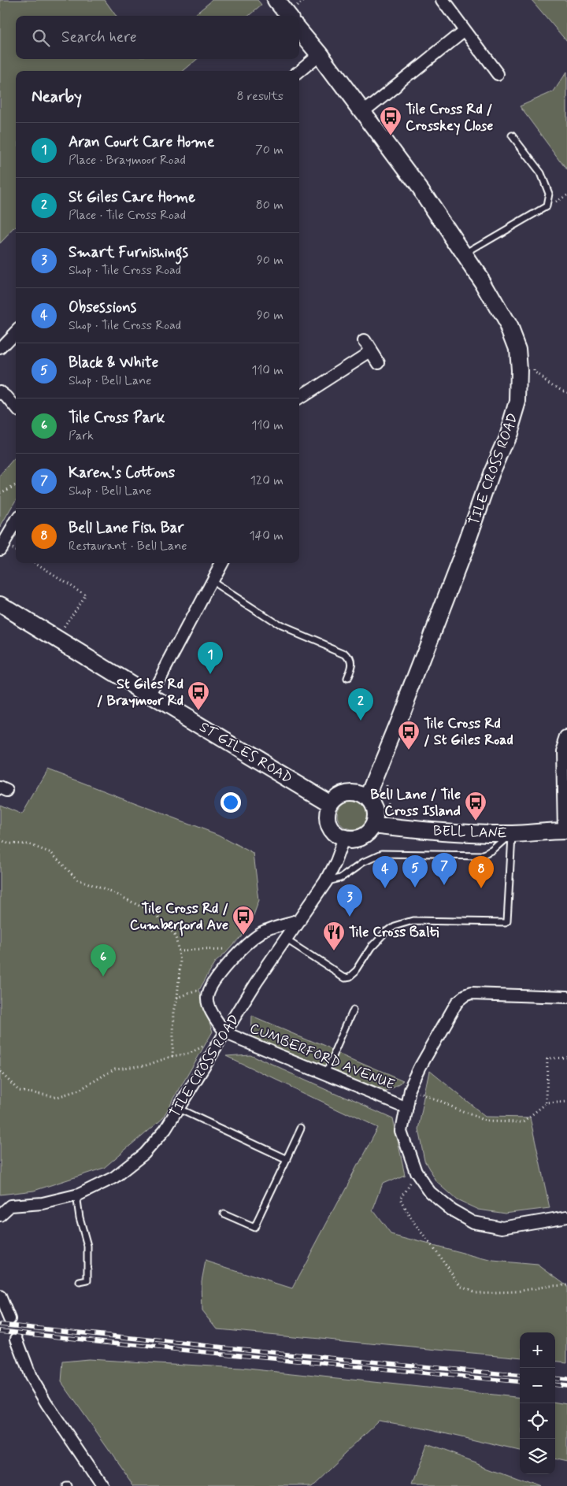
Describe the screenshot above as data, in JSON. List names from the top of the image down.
{
  "streets": {
    "street": [
      "TILE CROSS ROAD",
      "ST GILES ROAD",
      "BELL LANE",
      "CUMBERFORD AVENUE"
    ]
  },
  "crossings": [
    ["TILE CROSS ROAD", "ST GILES ROAD"],
    ["TILE CROSS ROAD", "BELL LANE"],
    ["TILE CROSS ROAD", "CUMBERFORD AVENUE"],
    ["ST GILES ROAD", "BELL LANE"]
  ],
  "places": {
    "bus stop": [
      "Tile Cross Rd / Crosskey Close",
      "St Giles Rd / Braymoor Rd",
      "Tile Cross Rd / St Giles Road",
      "Bell Lane / Tile Cross Island",
      "Tile Cross Rd / Cumberford Ave"
    ],
    "restaurant": ["Tile Cross Balti"]
  },
  "page": {
    "search": "Search here",
    "heading": ["Nearby", "8 results"],
    "list": [
      {
        "mark": "1",
        "name": "Aran Court Care Home",
        "note": "Place · Braymoor Road",
        "value": "70 m"
      },
      {
        "mark": "2",
        "name": "St Giles Care Home",
        "note": "Place · Tile Cross Road",
        "value": "80 m"
      },
      {
        "mark": "3",
        "name": "Smart Furnishings",
        "note": "Shop · Tile Cross Road",
        "value": "90 m"
      },
      {
        "mark": "4",
        "name": "Obsessions",
        "note": "Shop · Tile Cross Road",
        "value": "90 m"
      },
      {
        "mark": "5",
        "name": "Black & White",
        "note": "Shop · Bell Lane",
        "value": "110 m"
      },
      {
        "mark": "6",
        "name": "Tile Cross Park",
        "note": "Park",
        "value": "110 m"
      },
      {
        "mark": "7",
        "name": "Karen's Cottons",
        "note": "Shop · Bell Lane",
        "value": "120 m"
      },
      {
        "mark": "8",
        "name": "Bell Lane Fish Bar",
        "note": "Restaurant · Bell Lane",
        "value": "140 m"
      }
    ],
    "pins": [
      "1",
      "2",
      "7",
      "5",
      "4",
      "8",
      "3",
      "6"
    ],
    "map_buttons": ["+", "−"]
  }
}
